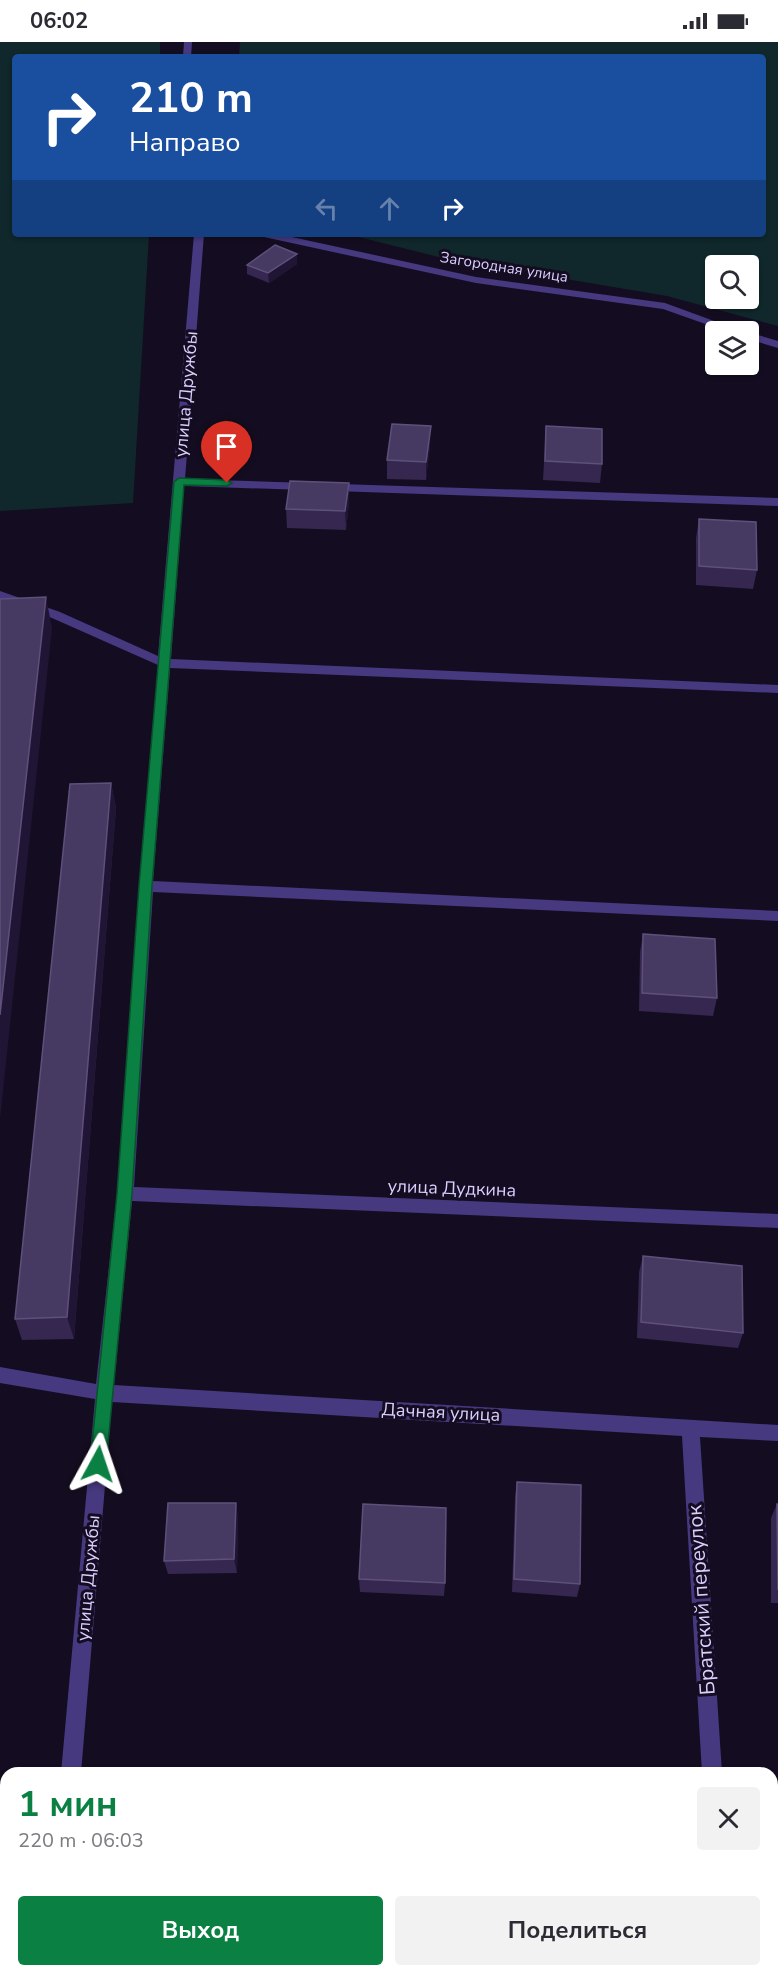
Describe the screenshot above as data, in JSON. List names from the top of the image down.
{
  "streets": {
    "street": [
      "Загородная улица",
      "улица Дружбы",
      "улица Дудкина",
      "Дачная улица",
      "Братский переулок"
    ]
  },
  "crossings": [
    ["улица Дружбы", "улица Дудкина"],
    ["улица Дружбы", "Дачная улица"],
    ["Дачная улица", "Братский переулок"]
  ],
  "page": {
    "status": "06:02",
    "turn": ["210 m", "Направо"],
    "heading": ["1 мин", "220 m · 06:03"],
    "buttons": ["Выход", "Поделиться"]
  }
}
